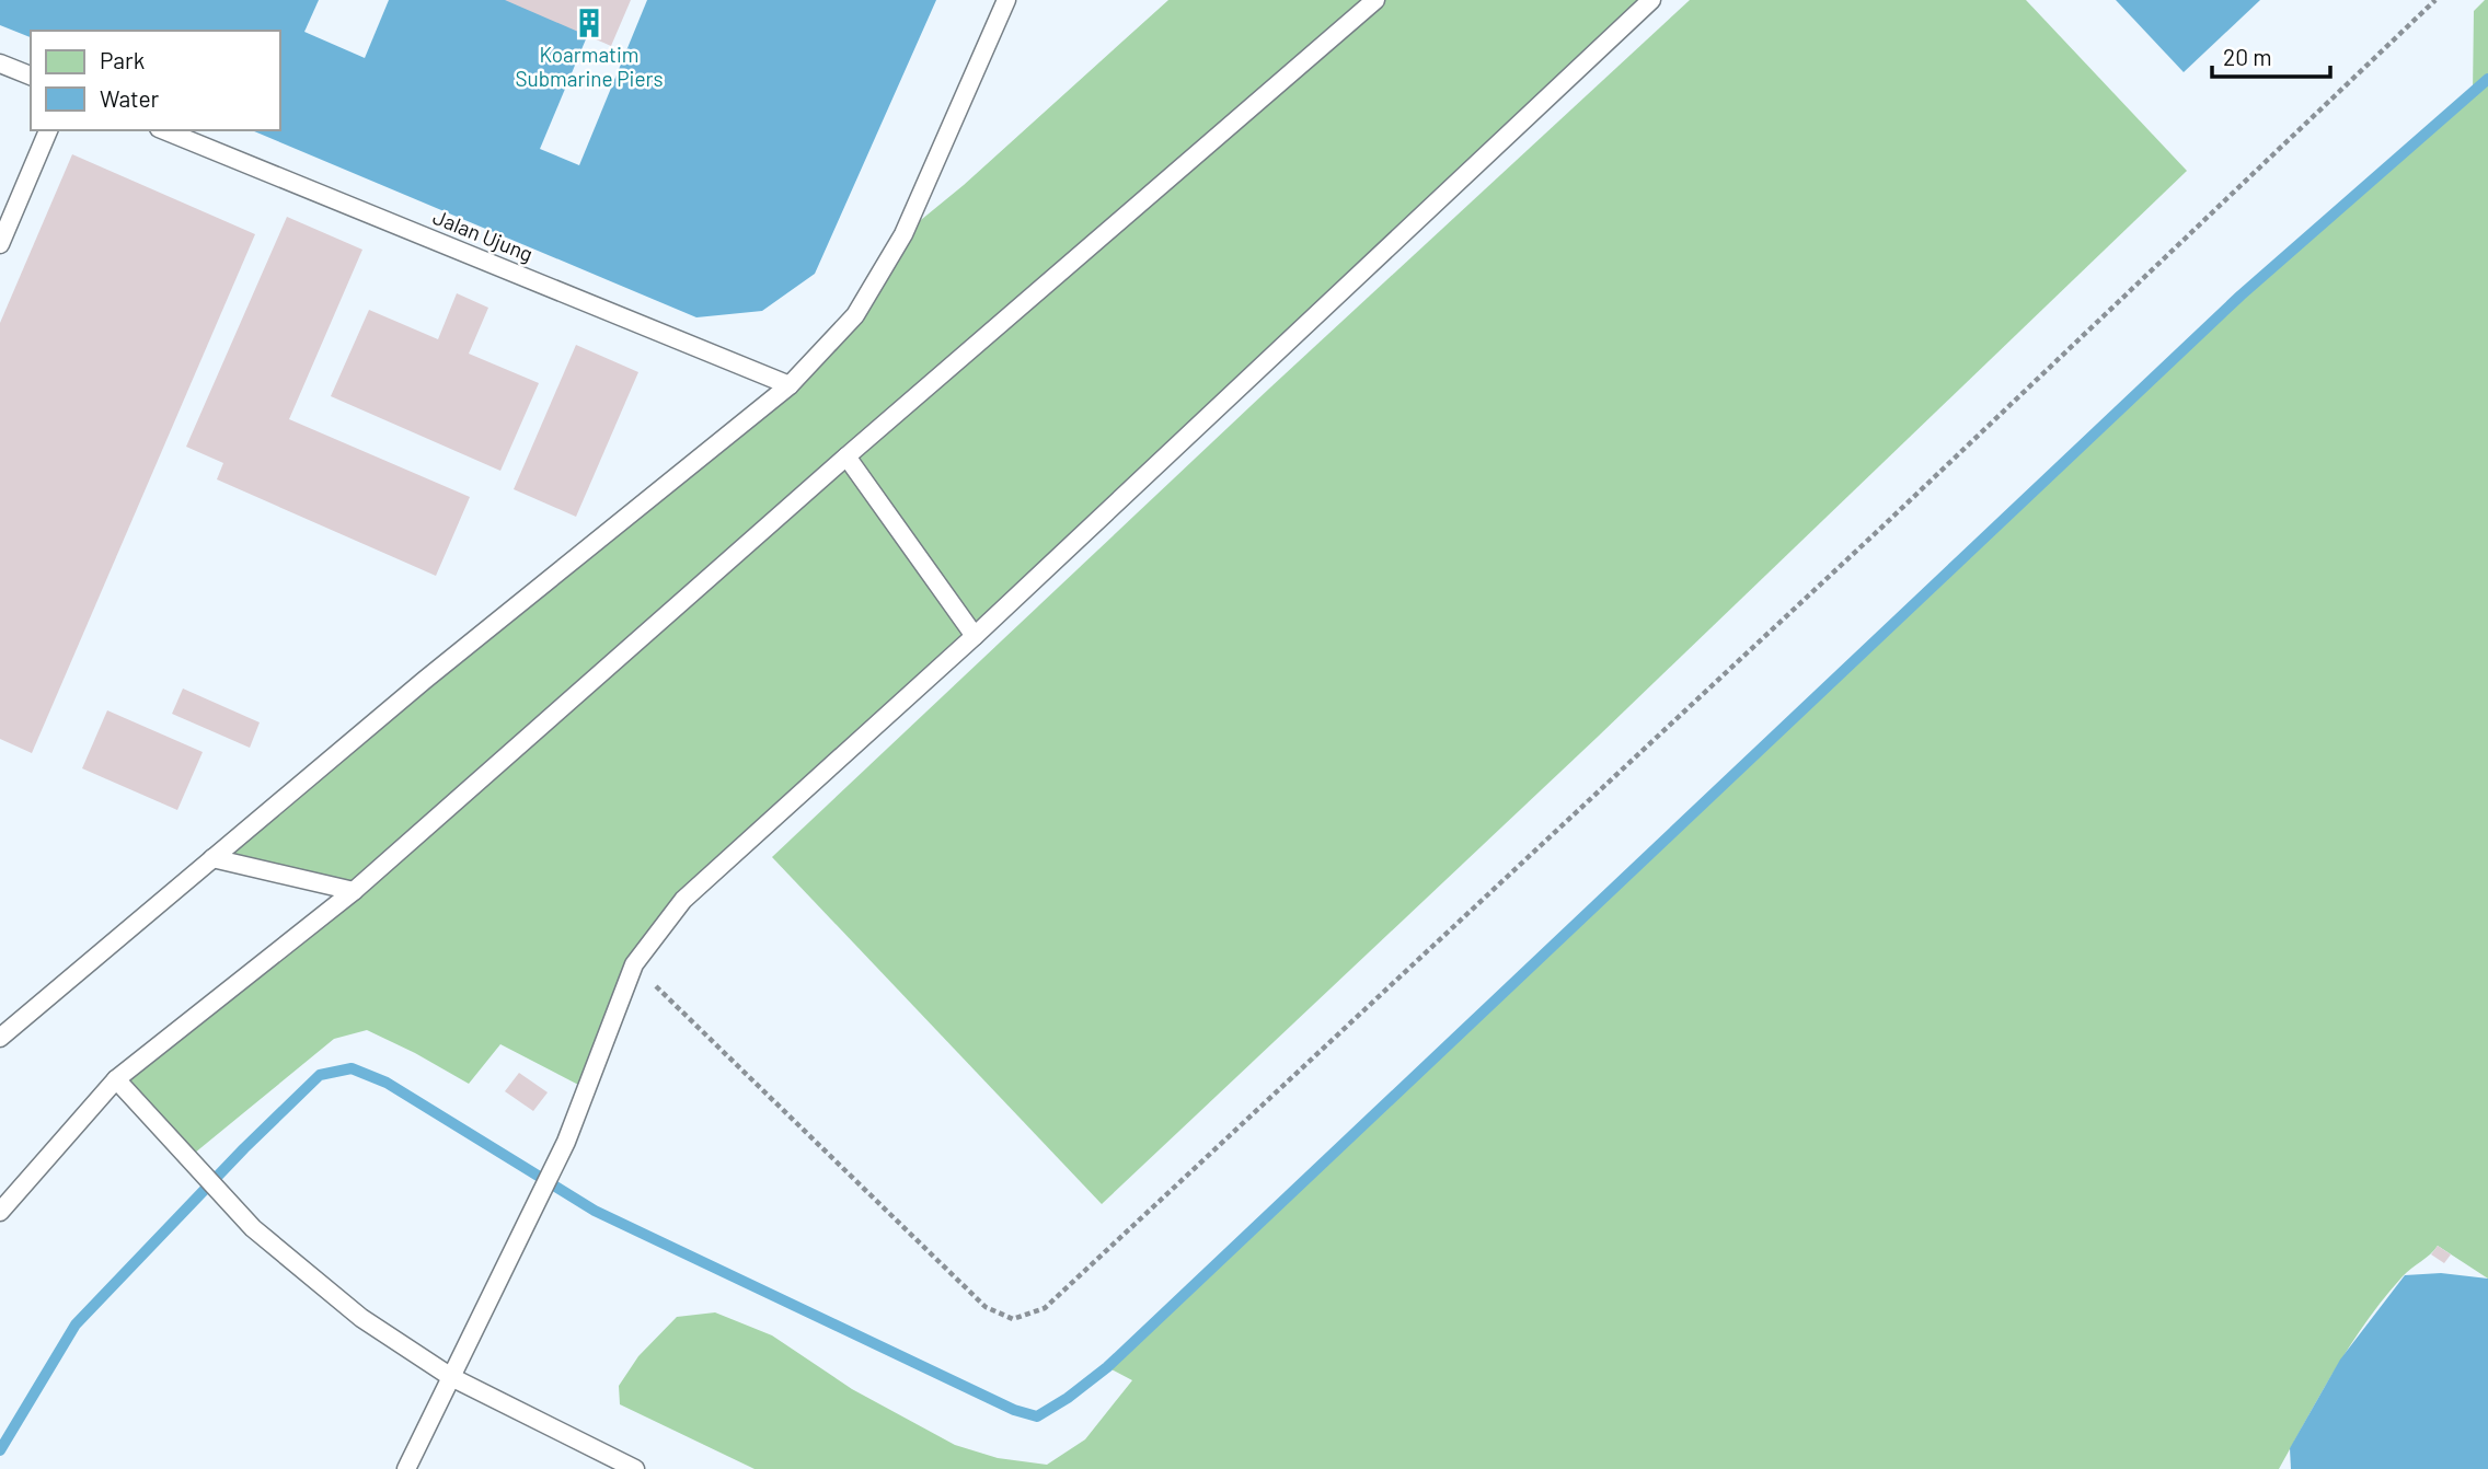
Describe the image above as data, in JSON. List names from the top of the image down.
{
  "streets": {
    "lane": ["Jalan Ujung"]
  },
  "places": {
    "building": ["Koarmatim Submarine Piers"]
  },
  "legend": ["Park", "Water"],
  "scale_bar": "20 m"
}
